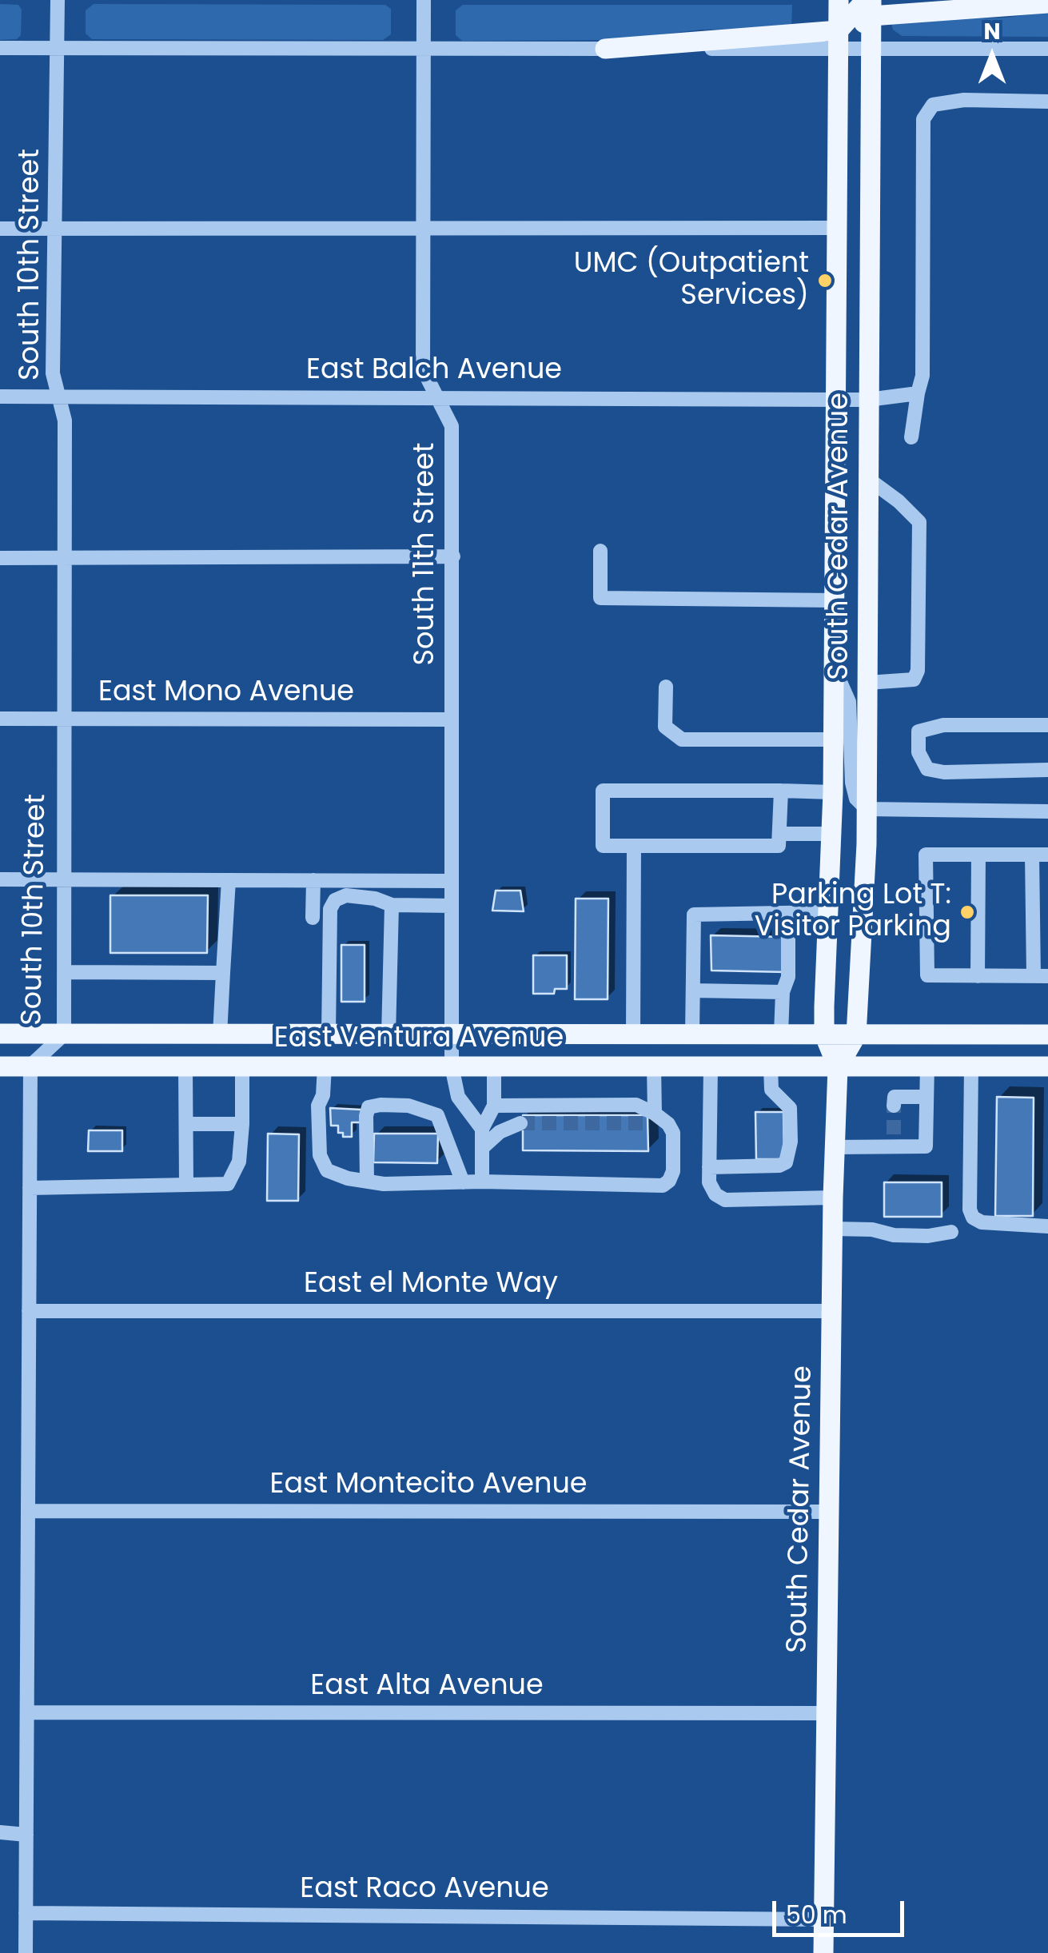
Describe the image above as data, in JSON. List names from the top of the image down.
{
  "streets": {
    "main road": ["South Cedar Avenue", "East Ventura Avenue"],
    "street": [
      "South 10th Street",
      "East Balch Avenue",
      "South 11th Street",
      "East Mono Avenue",
      "East el Monte Way",
      "East Montecito Avenue",
      "East Alta Avenue",
      "East Raco Avenue"
    ]
  },
  "crossings": [
    ["South 10th Street", "East Balch Avenue"],
    ["South 10th Street", "East Mono Avenue"],
    ["South 10th Street", "East Ventura Avenue"],
    ["South 10th Street", "East el Monte Way"],
    ["South 10th Street", "East Montecito Avenue"],
    ["South 10th Street", "East Alta Avenue"],
    ["South 10th Street", "East Raco Avenue"],
    ["East Balch Avenue", "South Cedar Avenue"],
    ["East Balch Avenue", "South 11th Street"],
    ["South Cedar Avenue", "East Ventura Avenue"],
    ["South Cedar Avenue", "East el Monte Way"],
    ["South Cedar Avenue", "East Montecito Avenue"],
    ["South Cedar Avenue", "East Alta Avenue"],
    ["South Cedar Avenue", "East Raco Avenue"],
    ["South 11th Street", "East Mono Avenue"],
    ["South 11th Street", "East Ventura Avenue"]
  ],
  "places": ["UMC (Outpatient Services)", "Parking Lot T: Visitor Parking"],
  "scale_bar": "50 m",
  "north": "top"
}
